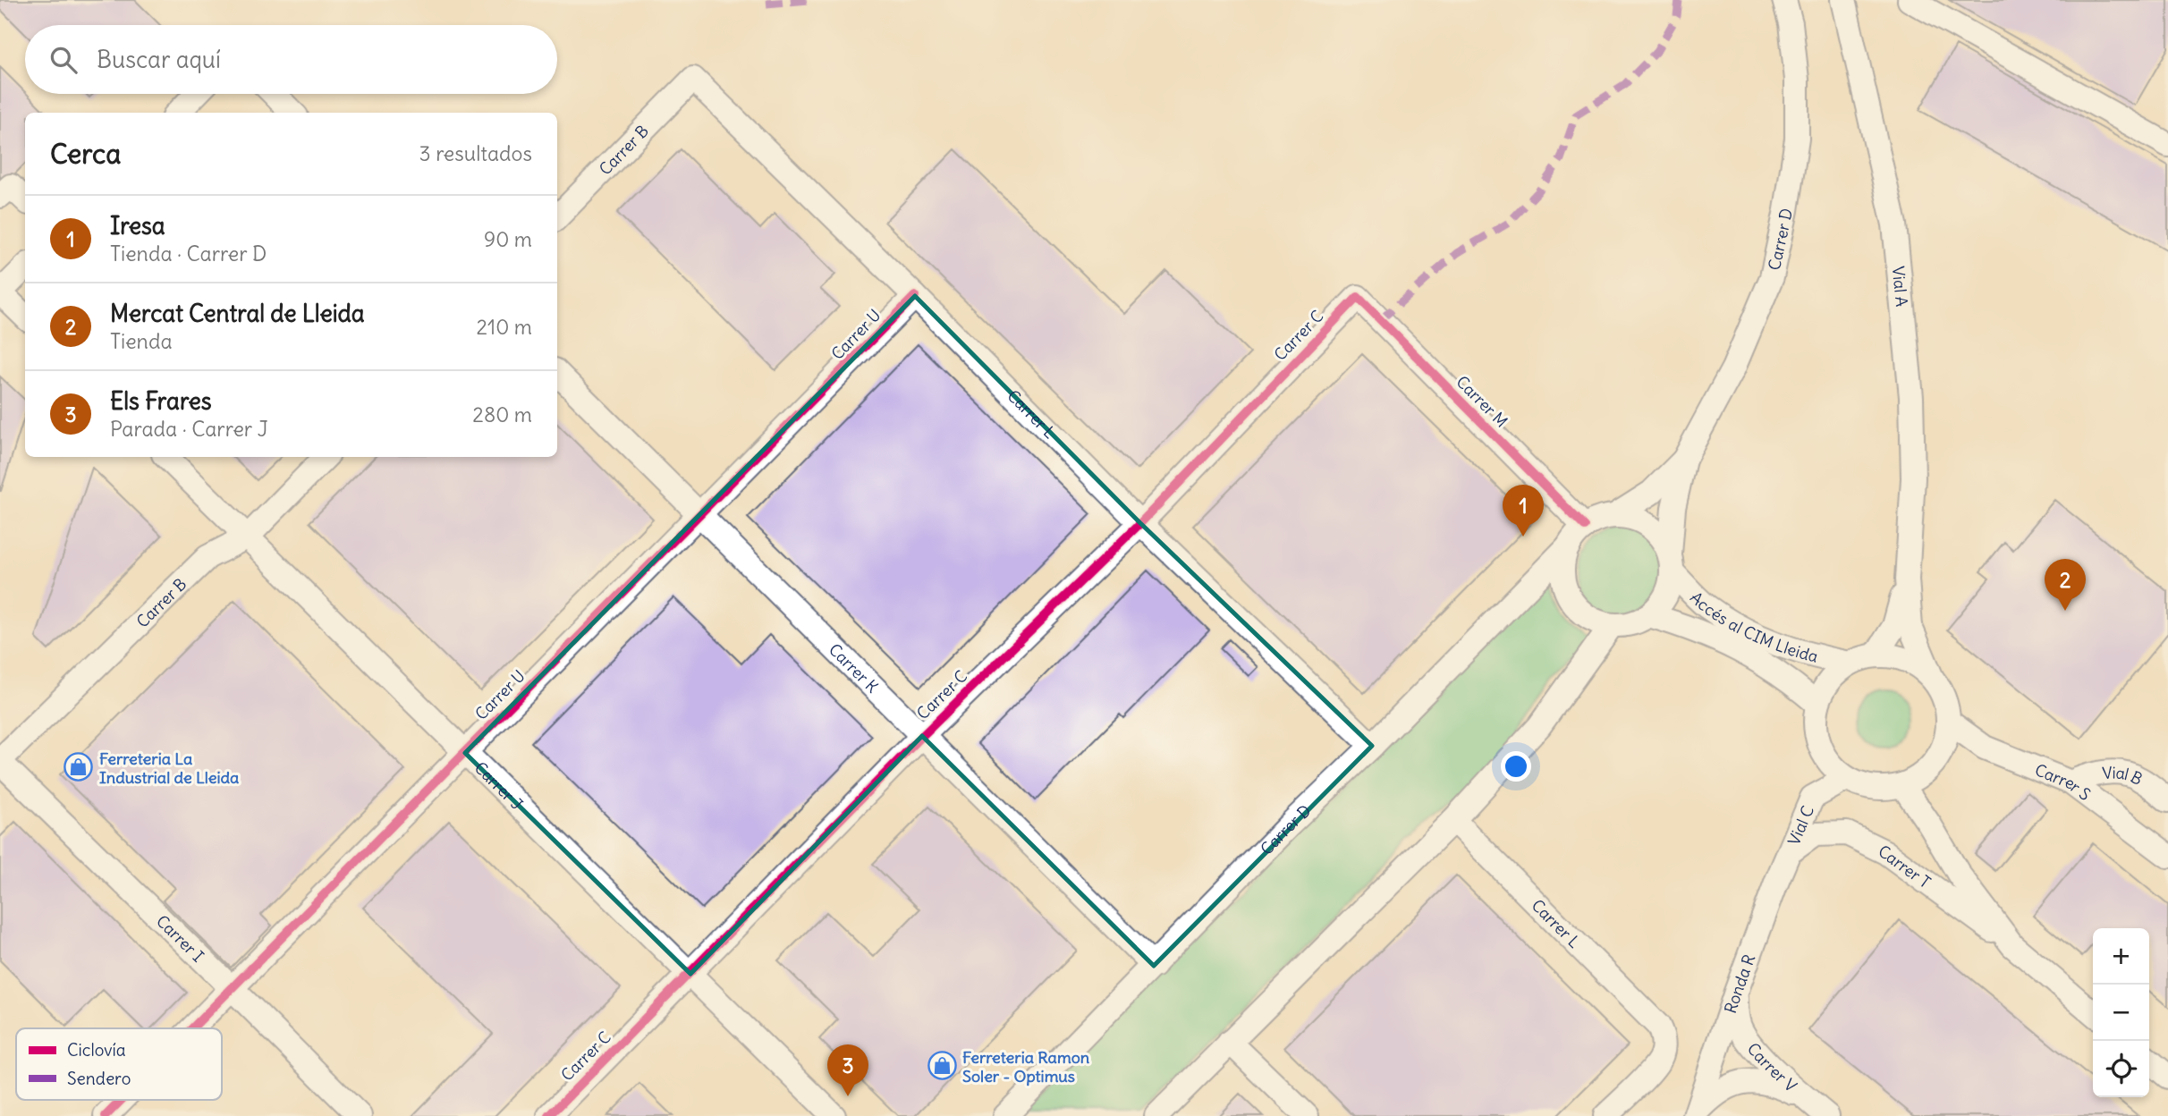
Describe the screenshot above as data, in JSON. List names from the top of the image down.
{
  "streets": {
    "street": [
      "Carrer B",
      "Carrer D",
      "Vial A",
      "Carrer U",
      "Carrer C",
      "Carrer M",
      "Carrer L",
      "Accés al CIM Lleida",
      "Carrer K",
      "Vial B",
      "Carrer S",
      "Carrer J",
      "Vial C",
      "Carrer T",
      "Carrer I",
      "Ronda R",
      "Carrer V"
    ]
  },
  "crossings": [
    ["Carrer B", "Carrer L"],
    ["Carrer B", "Carrer J"],
    ["Carrer B", "Carrer I"],
    ["Carrer D", "Carrer M"],
    ["Carrer D", "Carrer L"],
    ["Carrer D", "Accés al CIM Lleida"],
    ["Carrer D", "Carrer K"],
    ["Vial A", "Accés al CIM Lleida"],
    ["Vial A", "Carrer S"],
    ["Vial A", "Vial C"],
    ["Vial A", "Carrer T"],
    ["Carrer U", "Carrer L"],
    ["Carrer U", "Carrer K"],
    ["Carrer U", "Carrer J"],
    ["Carrer U", "Carrer I"],
    ["Carrer C", "Carrer M"],
    ["Carrer C", "Carrer L"],
    ["Carrer C", "Carrer K"],
    ["Carrer C", "Carrer J"],
    ["Carrer M", "Accés al CIM Lleida"],
    ["Accés al CIM Lleida", "Carrer S"],
    ["Accés al CIM Lleida", "Vial C"],
    ["Accés al CIM Lleida", "Carrer T"],
    ["Vial B", "Carrer S"],
    ["Carrer S", "Vial C"],
    ["Carrer S", "Carrer T"],
    ["Vial C", "Carrer T"],
    ["Vial C", "Ronda R"],
    ["Carrer T", "Ronda R"],
    ["Ronda R", "Carrer V"]
  ],
  "places": {
    "shop": ["Ferreteria La Industrial de Lleida", "Ferreteria Ramon Soler - Optimus"]
  },
  "legend": ["Ciclovía", "Sendero"],
  "page": {
    "search": "Buscar aquí",
    "heading": ["Cerca", "3 resultados"],
    "list": [
      {
        "mark": "1",
        "name": "Iresa",
        "note": "Tienda · Carrer D",
        "value": "90 m"
      },
      {
        "mark": "2",
        "name": "Mercat Central de Lleida",
        "note": "Tienda",
        "value": "210 m"
      },
      {
        "mark": "3",
        "name": "Els Frares",
        "note": "Parada · Carrer J",
        "value": "280 m"
      }
    ],
    "pins": ["1", "2", "3"],
    "map_buttons": ["+", "−"]
  }
}
